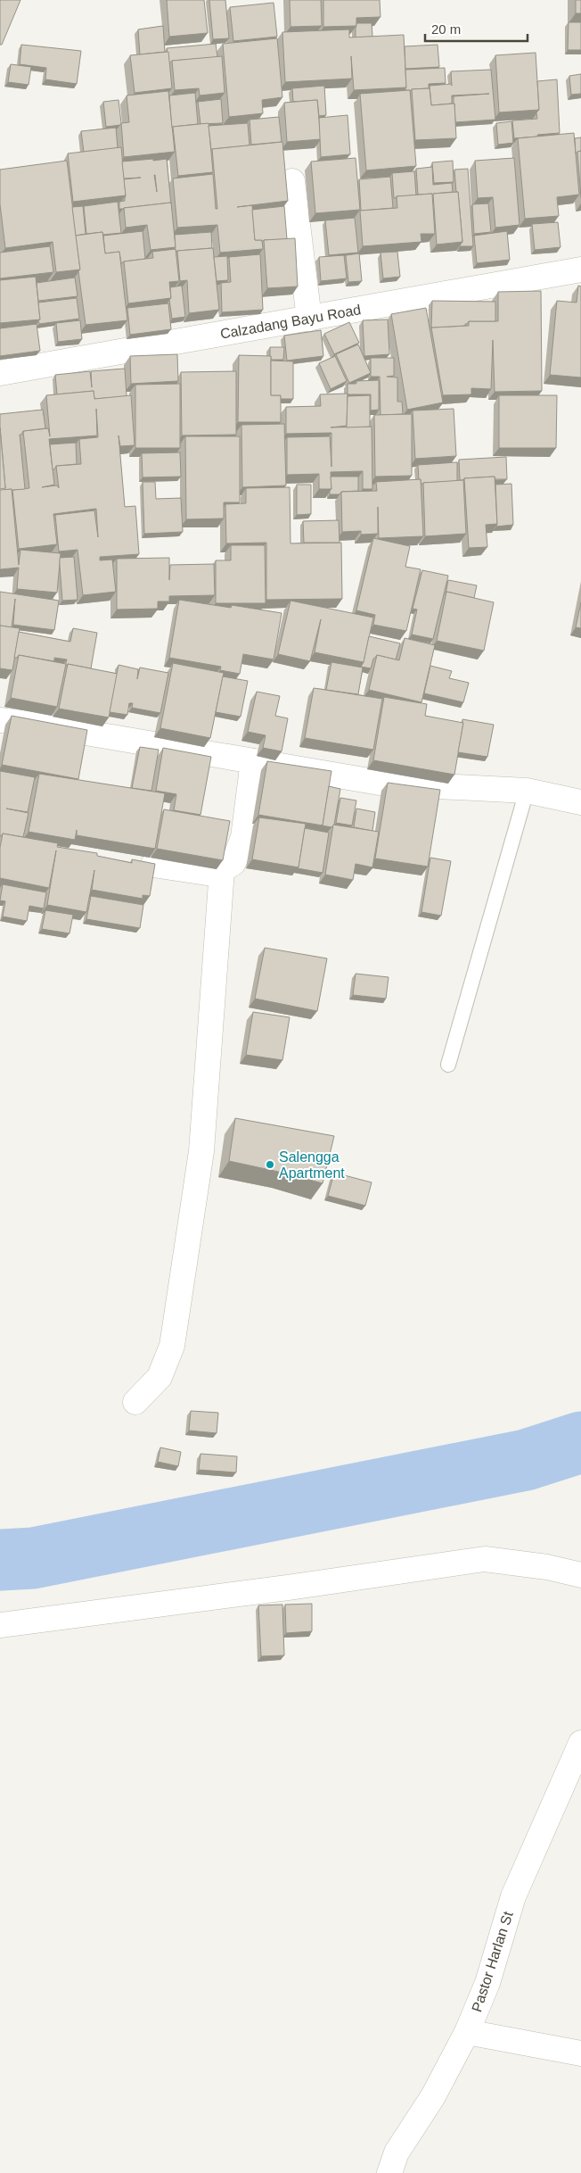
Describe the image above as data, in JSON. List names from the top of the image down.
{
  "streets": {
    "street": ["Calzadang Bayu Road", "Pastor Harlan St"]
  },
  "places": ["Salengga Apartment"],
  "scale_bar": "20 m"
}
